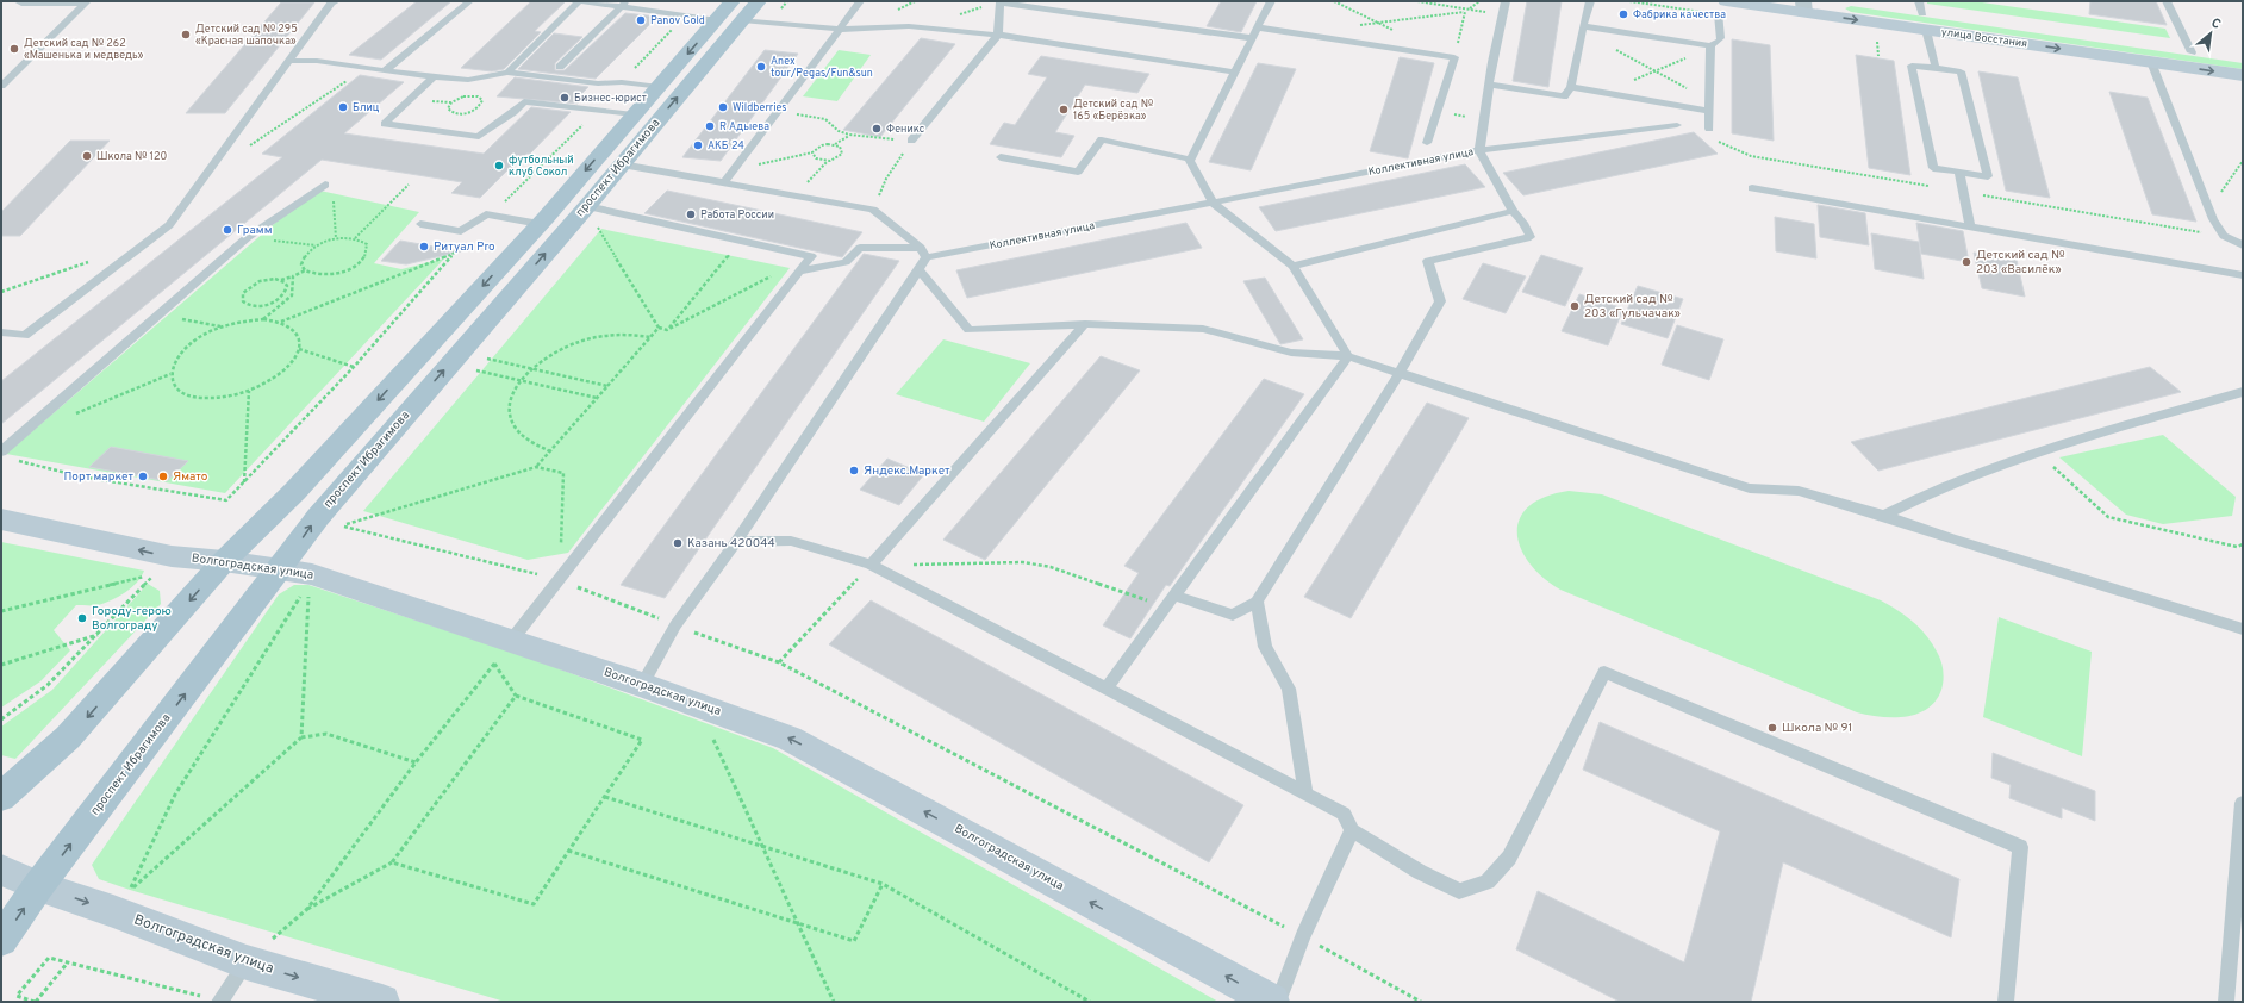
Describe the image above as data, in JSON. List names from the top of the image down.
{
  "streets": {
    "main road": ["улица Восстания", "проспект Ибрагимова", "Волгоградская улица"],
    "lane": ["Коллективная улица"]
  },
  "crossings": [
    ["проспект Ибрагимова", "Волгоградская улица"]
  ],
  "places": [
    "Фабрика качества",
    "Panov Gold",
    "Детский сад № 295 «Красная шапочка»",
    "Детский сад № 262 «Машенька и медведь»",
    "Anex tour/Pegas/Fun&sun",
    "Бизнес-юрист",
    "Блиц",
    "Wildberries",
    "Детский сад № 165 «Берёзка»",
    "R Адыева",
    "Феникс",
    "АКБ 24",
    "Школа № 120",
    "футбольный клуб Сокол",
    "Работа России",
    "Грамм",
    "Ритуал Pro",
    "Детский сад № 203 «Василёк»",
    "Детский сад № 203 «Гульчачак»",
    "Яндекс.Маркет",
    "Порт маркет",
    "Ямато",
    "Казань 420044",
    "Городу-герою Волгограду",
    "Школа № 91"
  ],
  "north": "top right"
}
